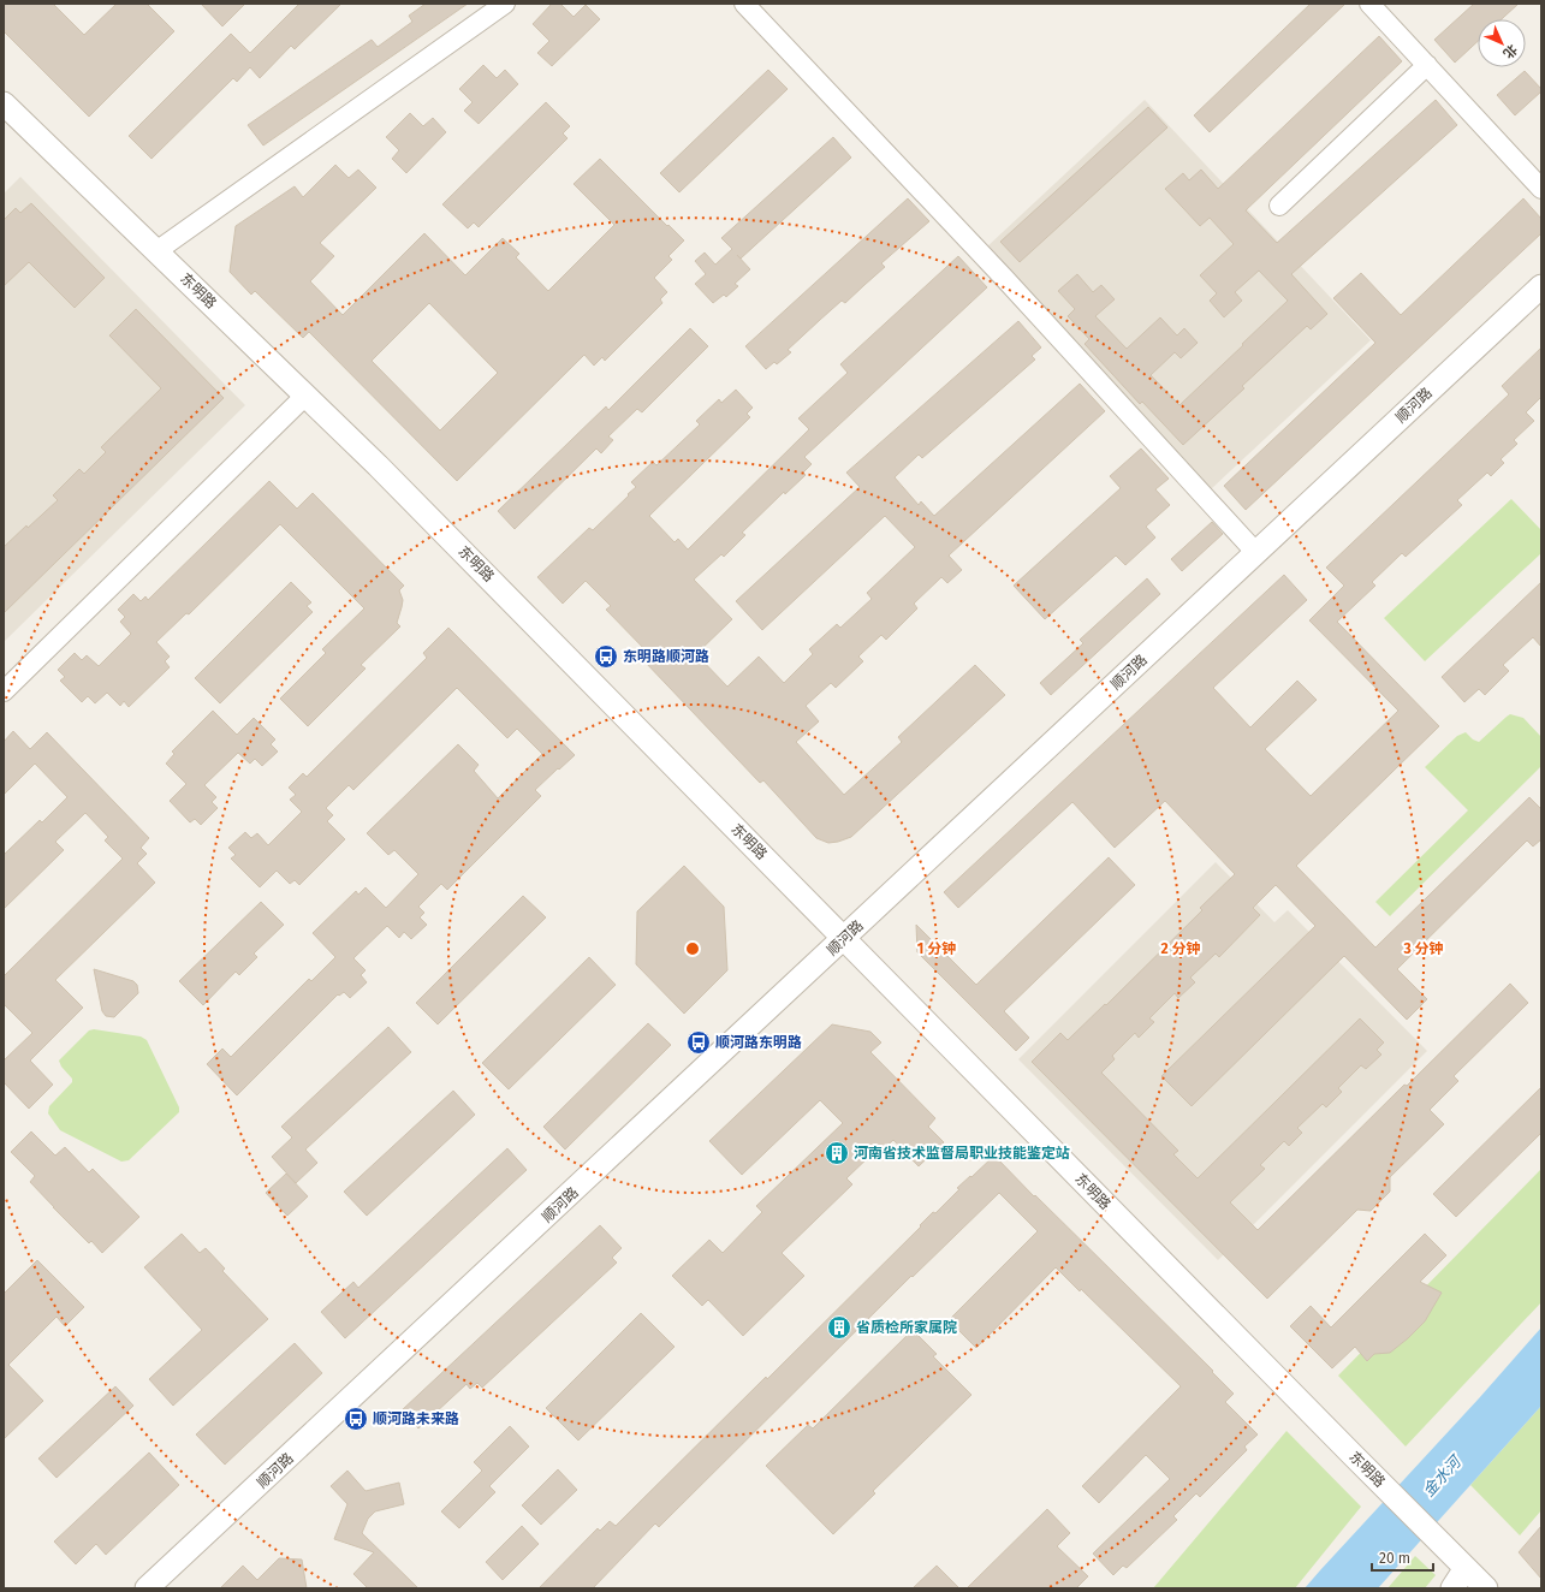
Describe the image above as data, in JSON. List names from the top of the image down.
{
  "streets": {
    "street": ["东明路", "顺河路"]
  },
  "crossings": [
    ["东明路", "顺河路"]
  ],
  "water": ["金水河"],
  "places": {
    "bus stop": ["东明路顺河路", "顺河路东明路", "顺河路未来路"],
    "building": ["河南省技术监督局职业技能鉴定站", "省质检所家属院"]
  },
  "scale_bar": "20 m",
  "north": "bottom right",
  "rings": ["1 分钟", "2 分钟", "3 分钟"]
}
